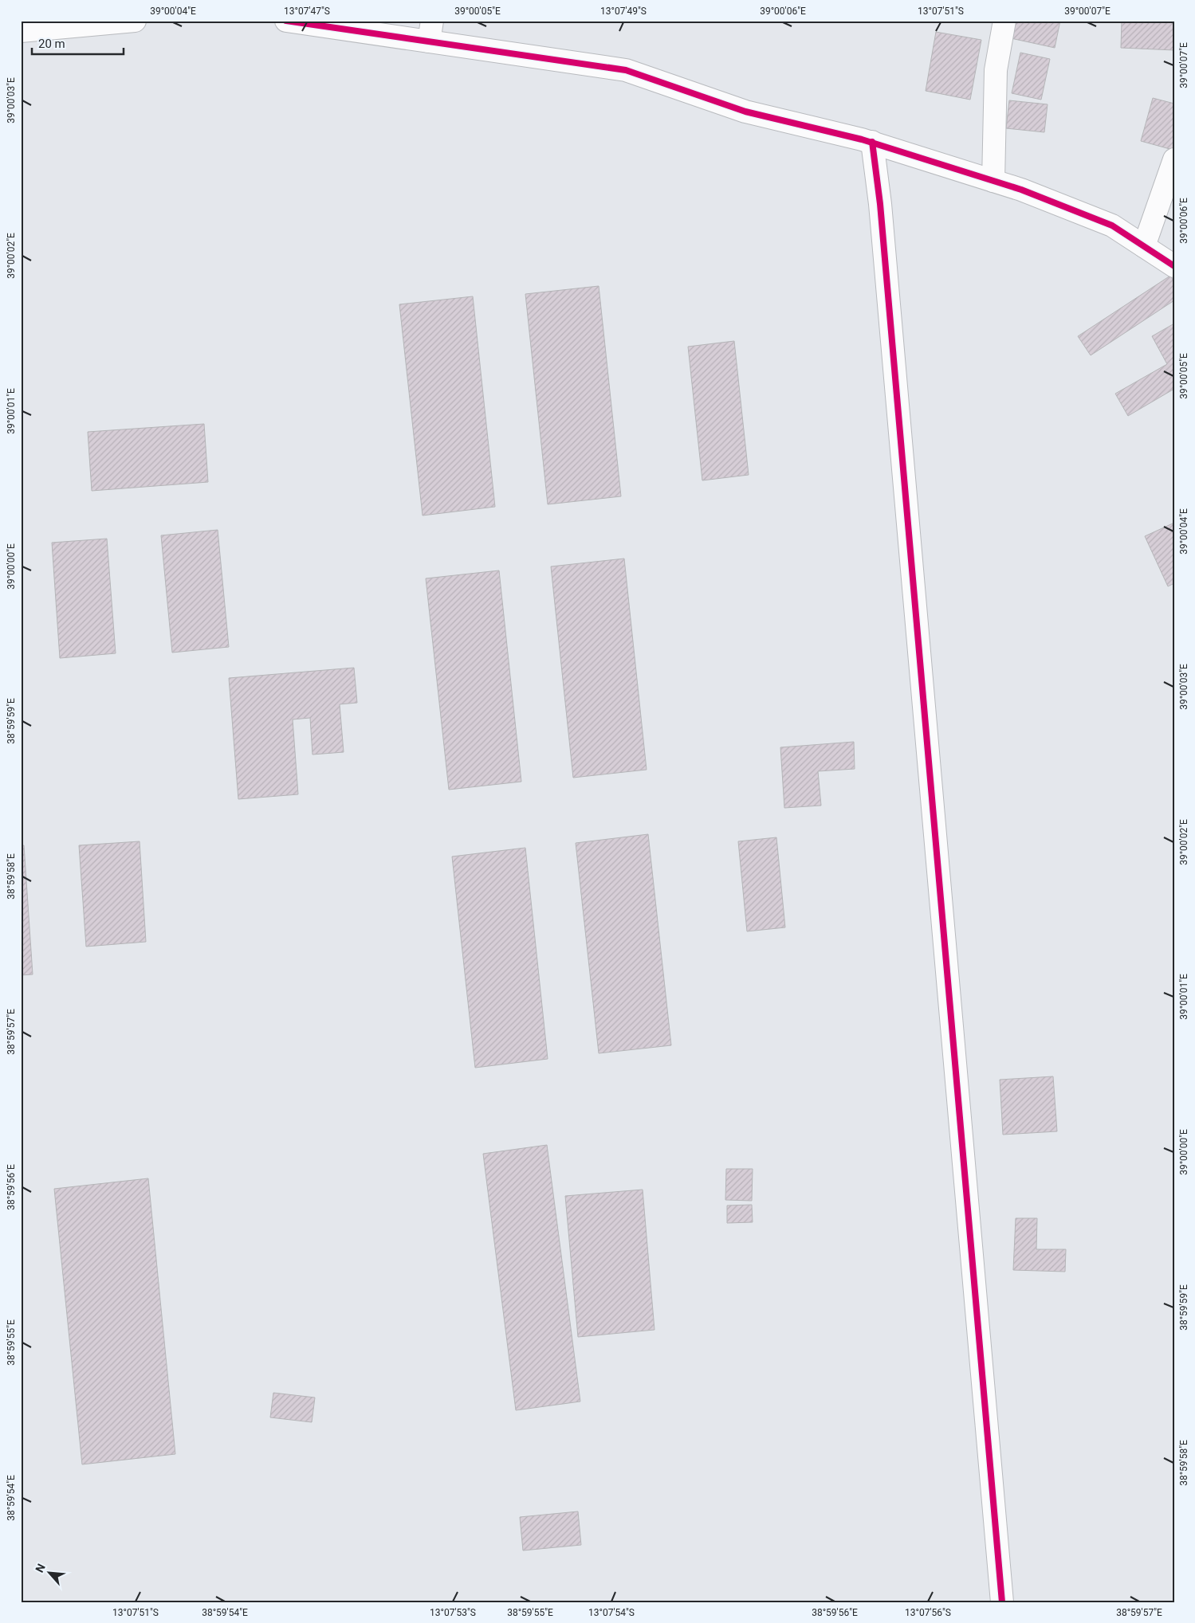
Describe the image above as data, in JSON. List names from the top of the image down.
{
  "scale_bar": "20 m",
  "north": "top left",
  "coordinates": [
    "39°00'04\"E",
    "13°07'47\"S",
    "39°00'05\"E",
    "13°07'49\"S",
    "39°00'06\"E",
    "13°07'51\"S",
    "39°00'07\"E",
    "39°00'03\"E",
    "39°00'02\"E",
    "39°00'01\"E",
    "39°00'00\"E",
    "38°59'59\"E",
    "38°59'58\"E",
    "38°59'57\"E",
    "38°59'56\"E",
    "38°59'55\"E",
    "38°59'54\"E",
    "13°07'53\"S",
    "13°07'54\"S",
    "13°07'56\"S"
  ]
}
